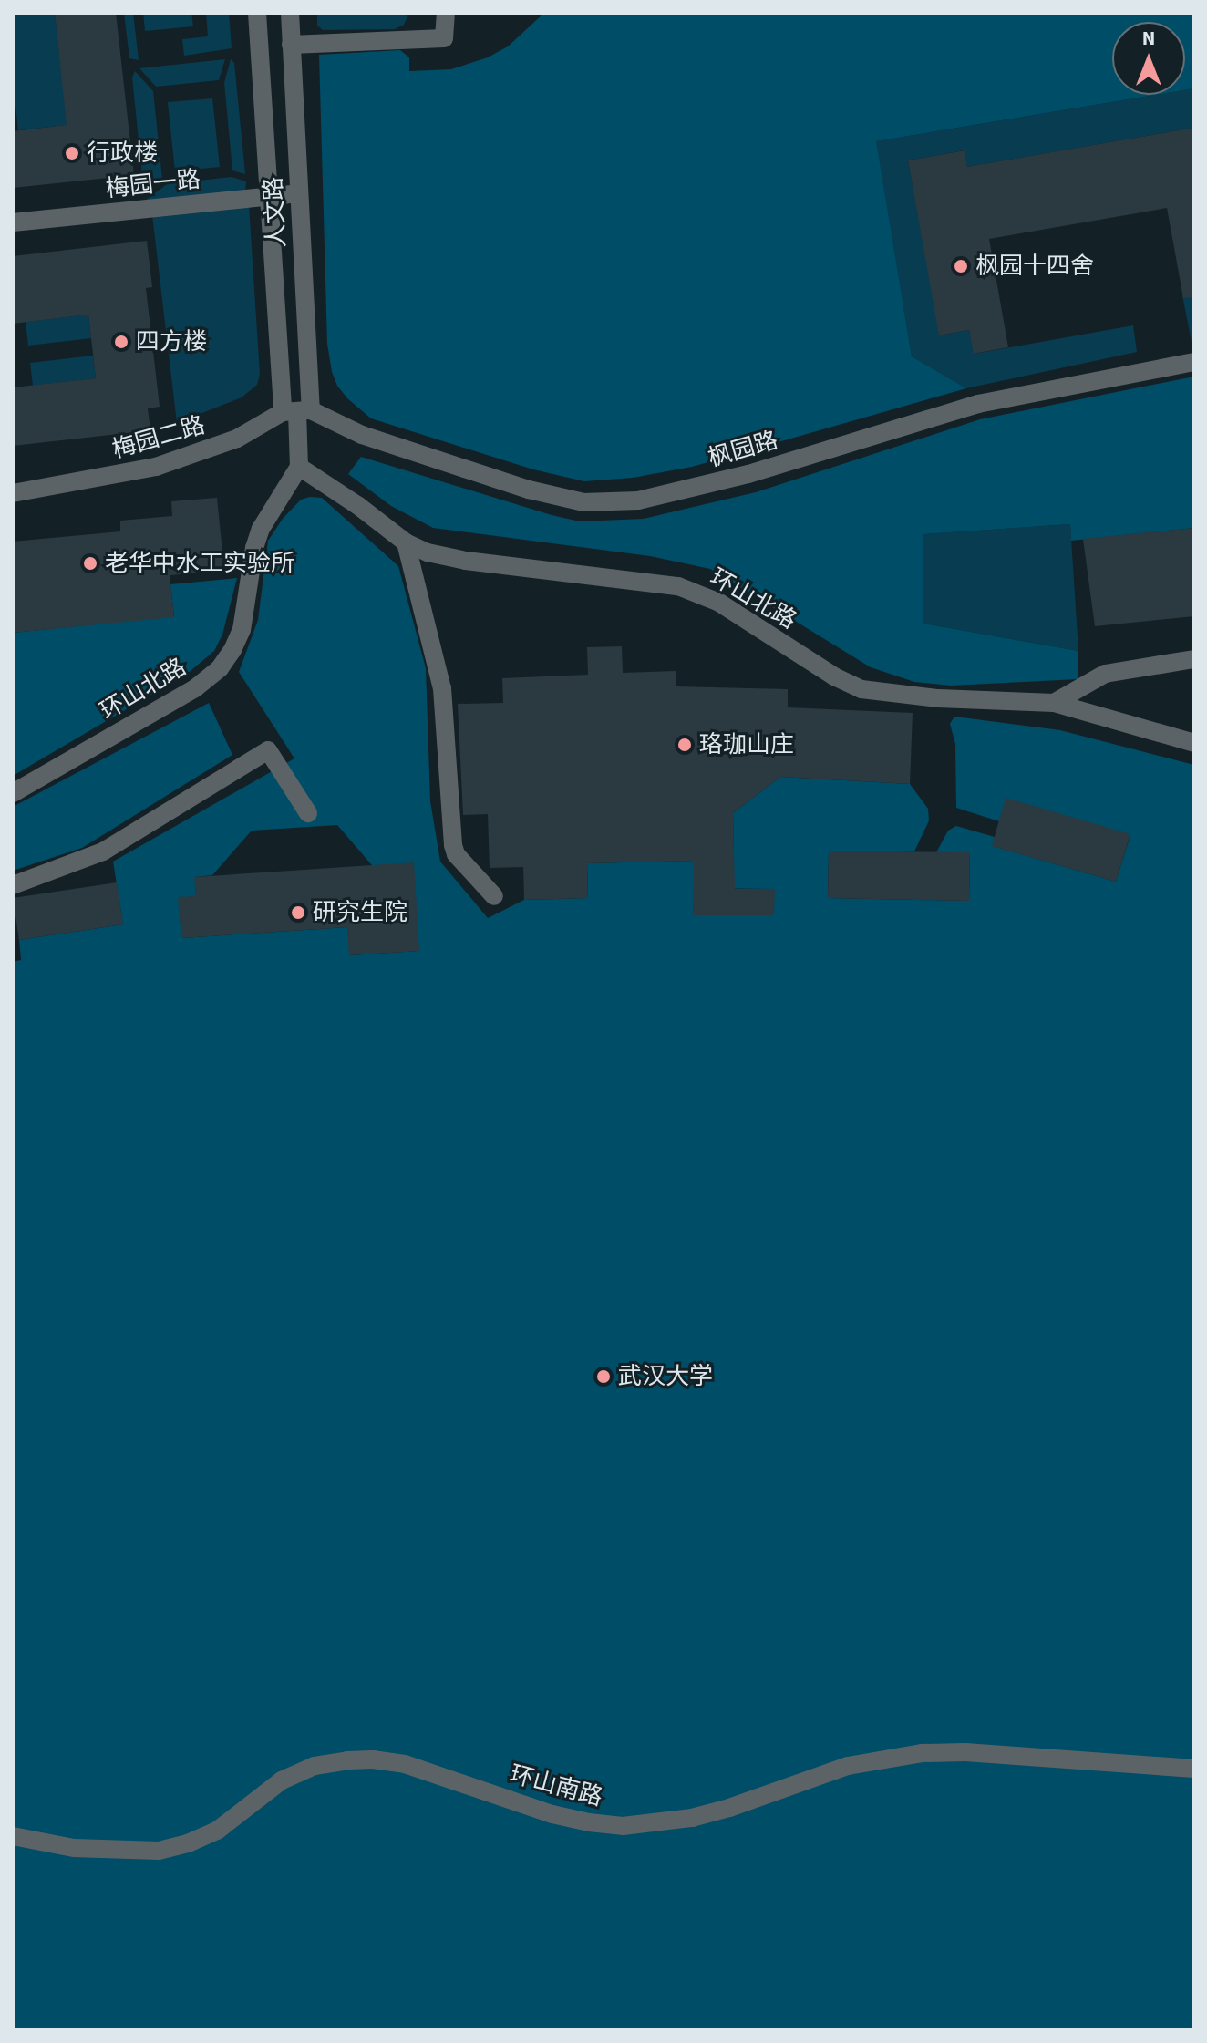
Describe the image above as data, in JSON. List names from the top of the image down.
{
  "streets": {
    "street": [
      "梅园一路",
      "人文路",
      "梅园二路",
      "枫园路",
      "环山北路",
      "环山南路"
    ]
  },
  "crossings": [
    ["梅园一路", "人文路"],
    ["人文路", "梅园二路"],
    ["人文路", "枫园路"],
    ["梅园二路", "枫园路"]
  ],
  "places": [
    "行政楼",
    "枫园十四舍",
    "四方楼",
    "老华中水工实验所",
    "珞珈山庄",
    "研究生院",
    "武汉大学"
  ],
  "north": "top"
}
